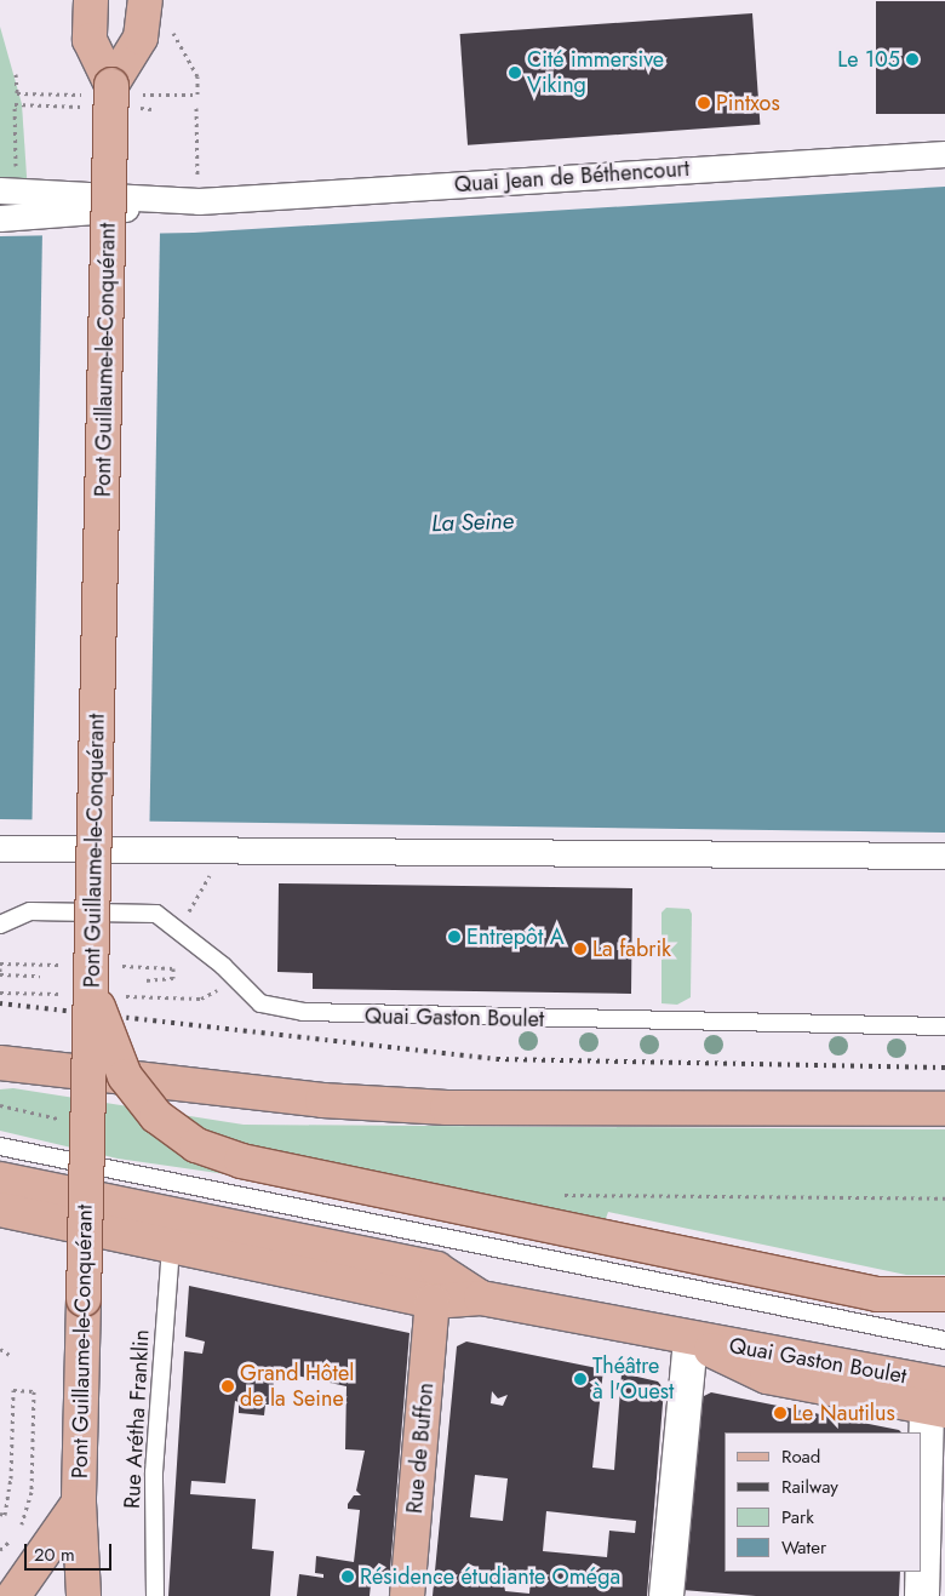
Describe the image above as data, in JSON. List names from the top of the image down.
{
  "streets": {
    "main road": ["Pont Guillaume-le-Conquérant", "Quai Gaston Boulet", "Rue de Buffon"],
    "street": ["Quai Jean de Béthencourt"],
    "lane": ["Rue Arétha Franklin"]
  },
  "crossings": [
    ["Quai Gaston Boulet", "Rue Arétha Franklin"],
    ["Quai Gaston Boulet", "Rue de Buffon"]
  ],
  "water": ["La Seine"],
  "places": [
    "Le 105",
    "Cité immersive Viking",
    "Pintxos",
    "Entrepôt A",
    "La fabrik",
    "Théâtre à l'Ouest",
    "Grand Hôtel de la Seine",
    "Le Nautilus",
    "Résidence étudiante Oméga"
  ],
  "legend": [
    "Road",
    "Railway",
    "Park",
    "Water"
  ],
  "scale_bar": "20 m"
}
